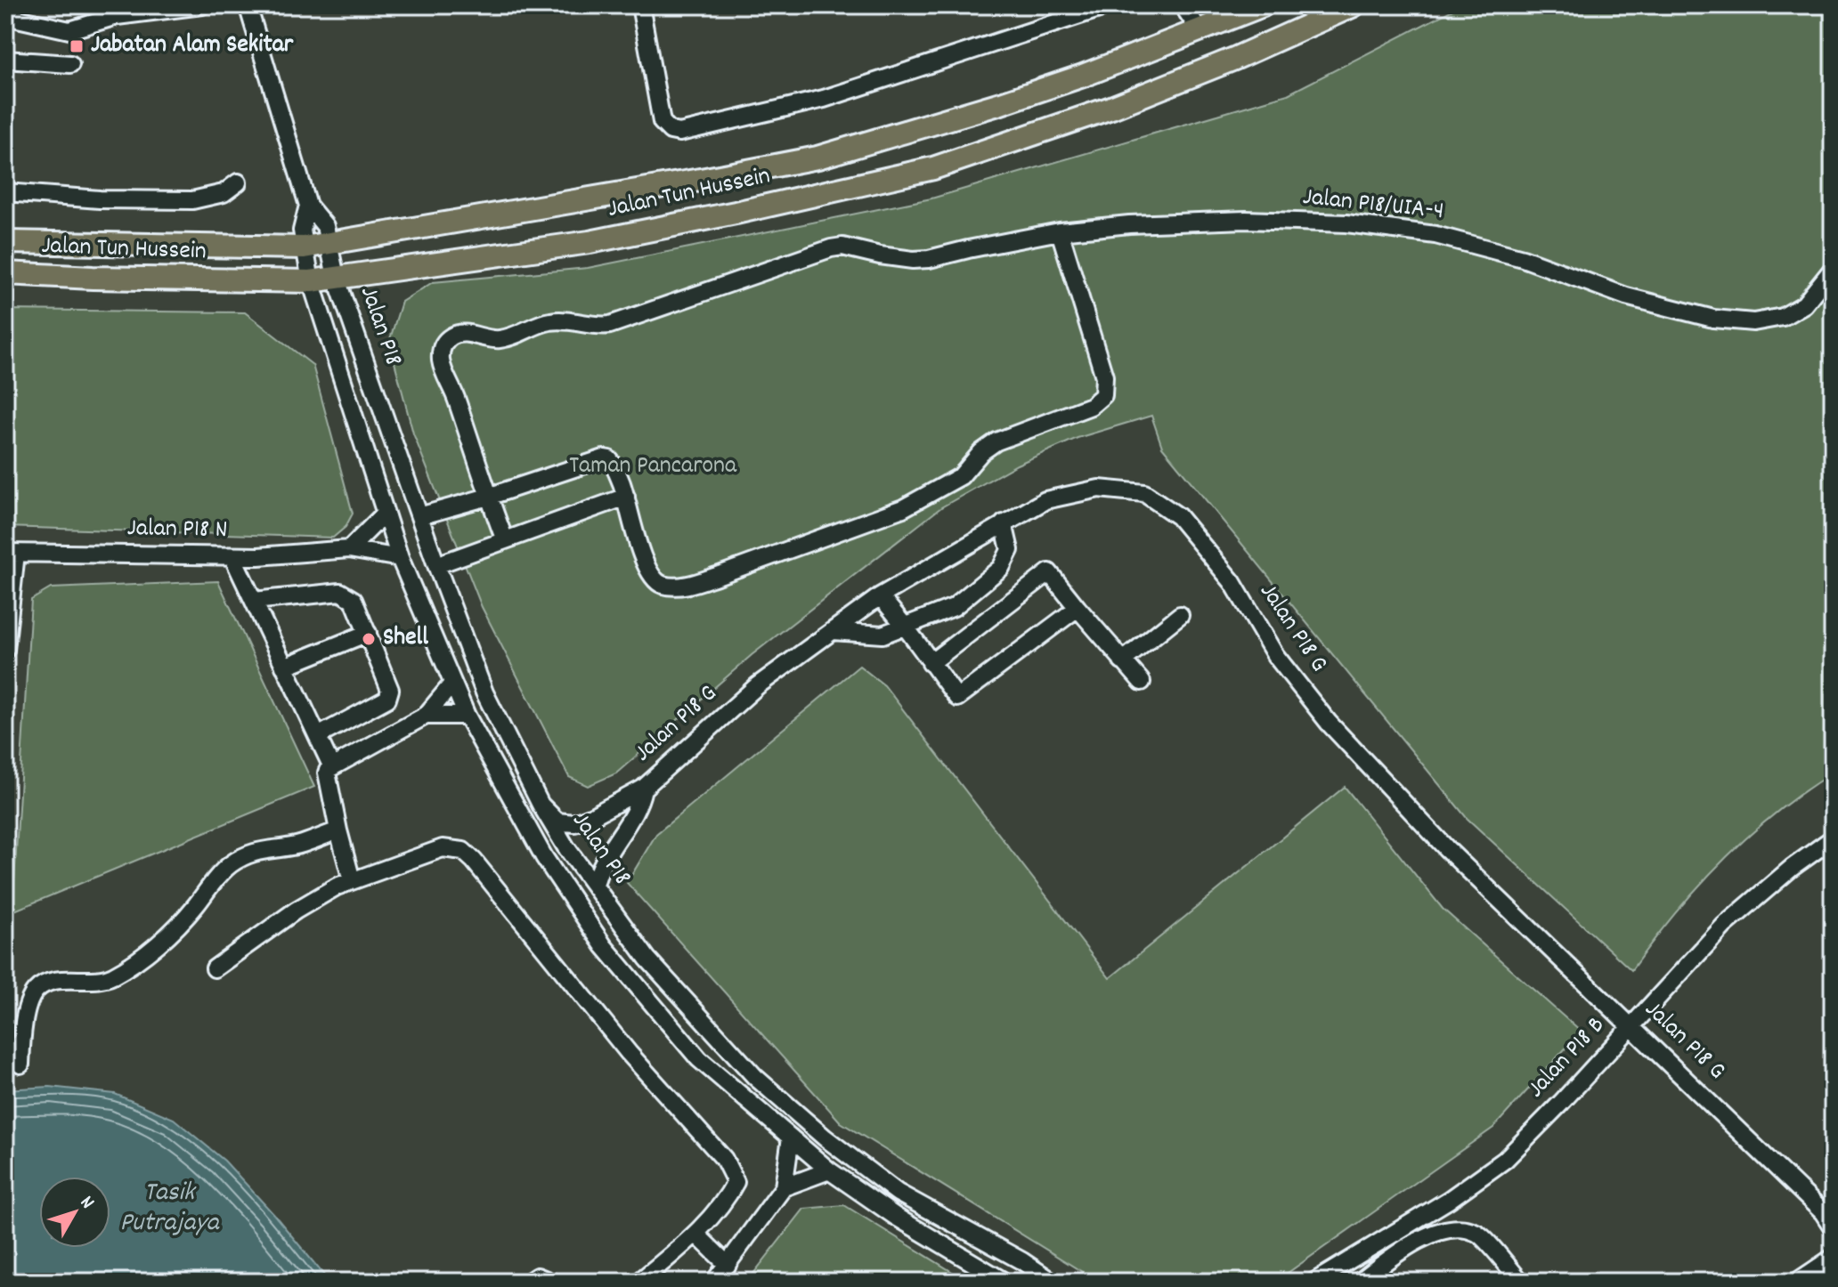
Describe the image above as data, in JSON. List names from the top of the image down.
{
  "streets": {
    "main road": ["Jalan Tun Hussein"],
    "street": [
      "Jalan P18/UIA-4",
      "Jalan P18",
      "Jalan P18 N",
      "Jalan P18 G",
      "Jalan P18 B"
    ]
  },
  "crossings": [
    ["Jalan Tun Hussein", "Jalan P18"],
    ["Jalan P18", "Jalan P18 N"],
    ["Jalan P18", "Jalan P18 G"],
    ["Jalan P18 G", "Jalan P18 B"]
  ],
  "water": ["Tasik Putrajaya"],
  "parks": ["Taman Pancarona"],
  "places": {
    "transit": ["Jabatan Alam Sekitar"],
    "other": ["Shell"]
  },
  "north": "top right"
}
